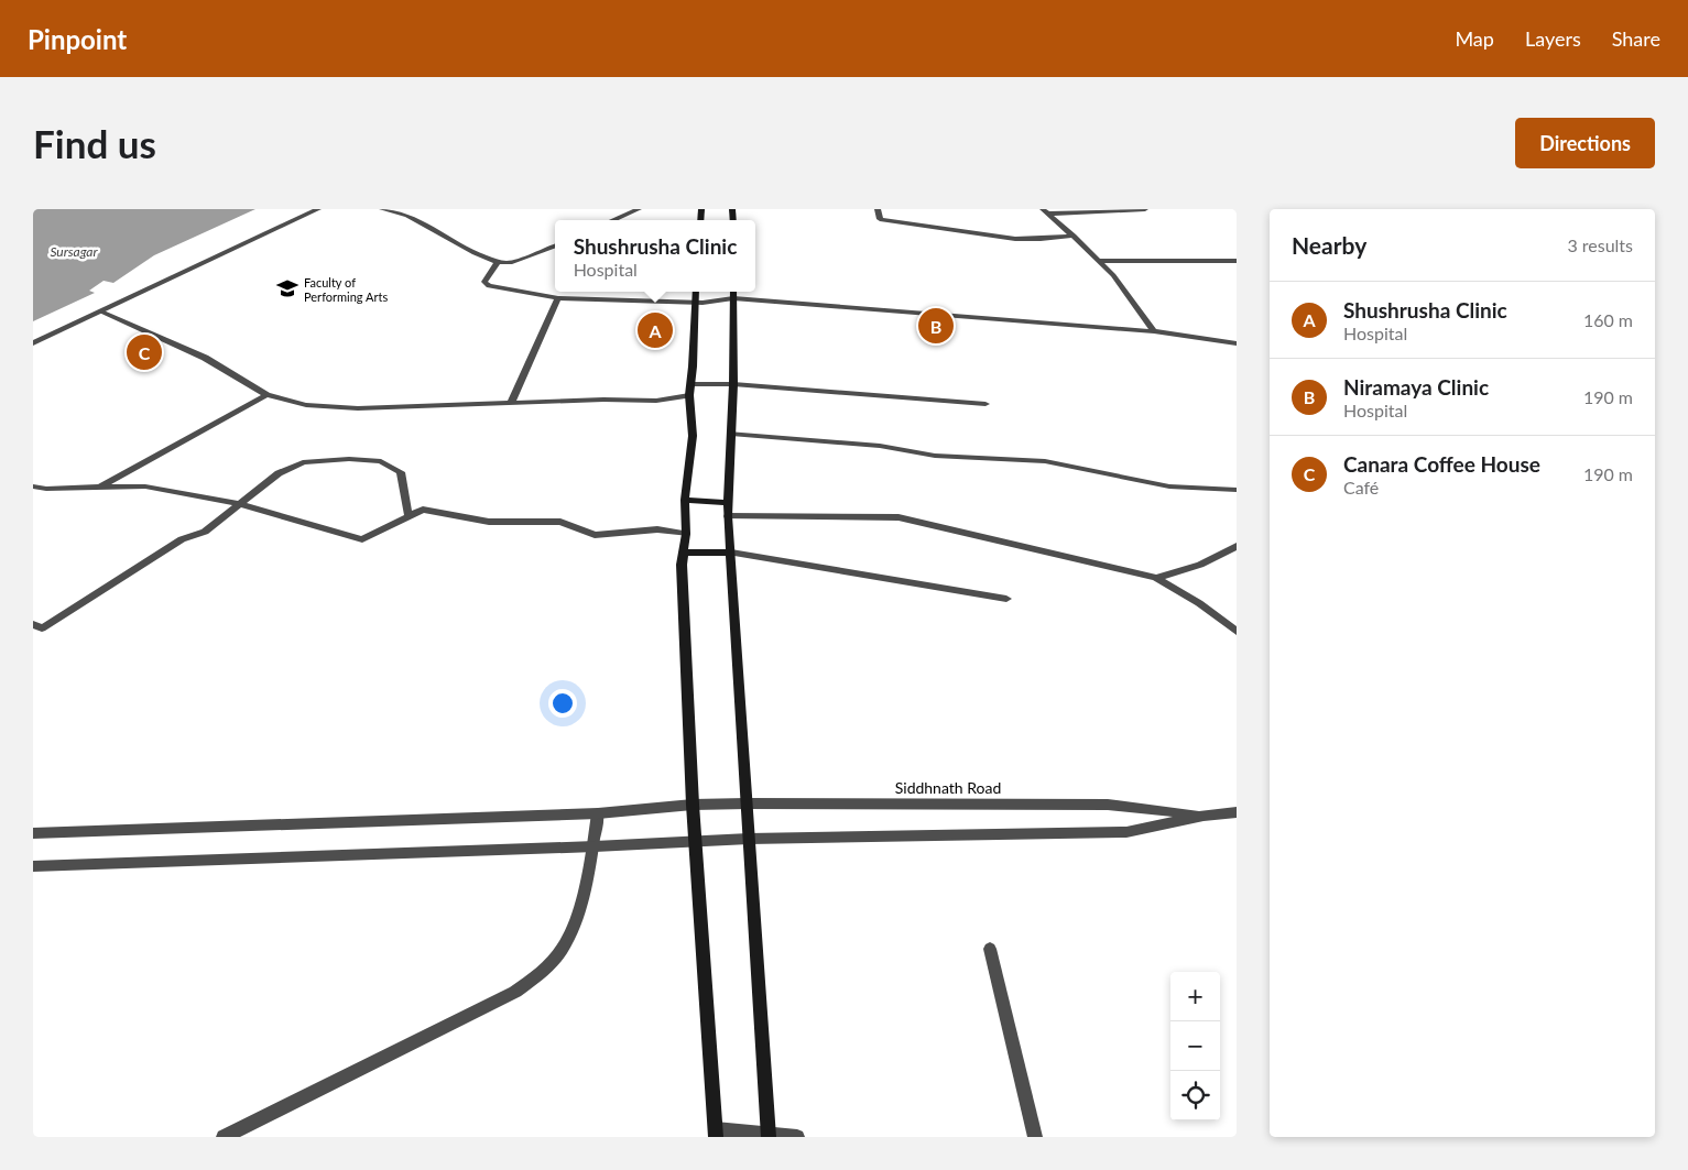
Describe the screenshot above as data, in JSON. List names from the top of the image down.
{
  "streets": {
    "street": ["Siddhnath Road"]
  },
  "water": ["Sursagar"],
  "places": {
    "school or university": ["Faculty of Performing Arts"]
  },
  "page": {
    "header": "Pinpoint",
    "nav": ["Map", "Layers", "Share"],
    "buttons": "Directions",
    "title": "Find us",
    "heading": ["Nearby", "3 results"],
    "popup": ["Shushrusha Clinic", "Hospital"],
    "list": [
      {
        "mark": "A",
        "name": "Shushrusha Clinic",
        "note": "Hospital",
        "value": "160 m"
      },
      {
        "mark": "B",
        "name": "Niramaya Clinic",
        "note": "Hospital",
        "value": "190 m"
      },
      {
        "mark": "C",
        "name": "Canara Coffee House",
        "note": "Café",
        "value": "190 m"
      }
    ],
    "pins": ["B", "A", "C"],
    "map_buttons": ["+", "−"]
  }
}
